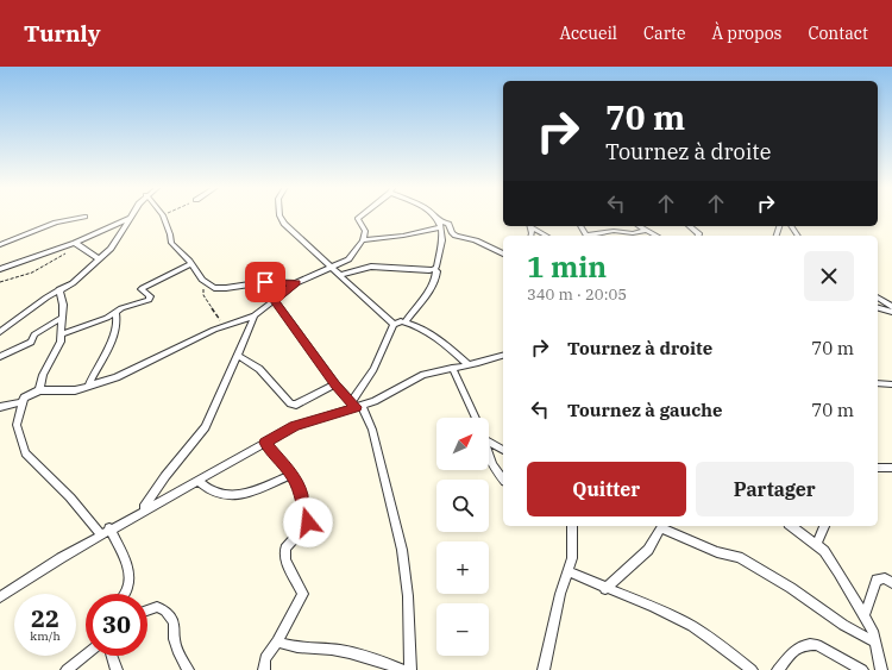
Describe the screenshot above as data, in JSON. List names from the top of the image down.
{
  "north": "top right",
  "page": {
    "header": "Turnly",
    "nav": [
      "Accueil",
      "Carte",
      "À propos",
      "Contact"
    ],
    "turn": ["70 m", "Tournez à droite"],
    "heading": ["1 min", "340 m · 20:05"],
    "list": [
      {
        "name": "Tournez à droite",
        "value": "70 m"
      },
      {
        "name": "Tournez à gauche",
        "value": "70 m"
      }
    ],
    "map_buttons": ["+", "−"],
    "buttons": ["Quitter", "Partager"],
    "speed": "22 km/h",
    "limit": "30"
  }
}
